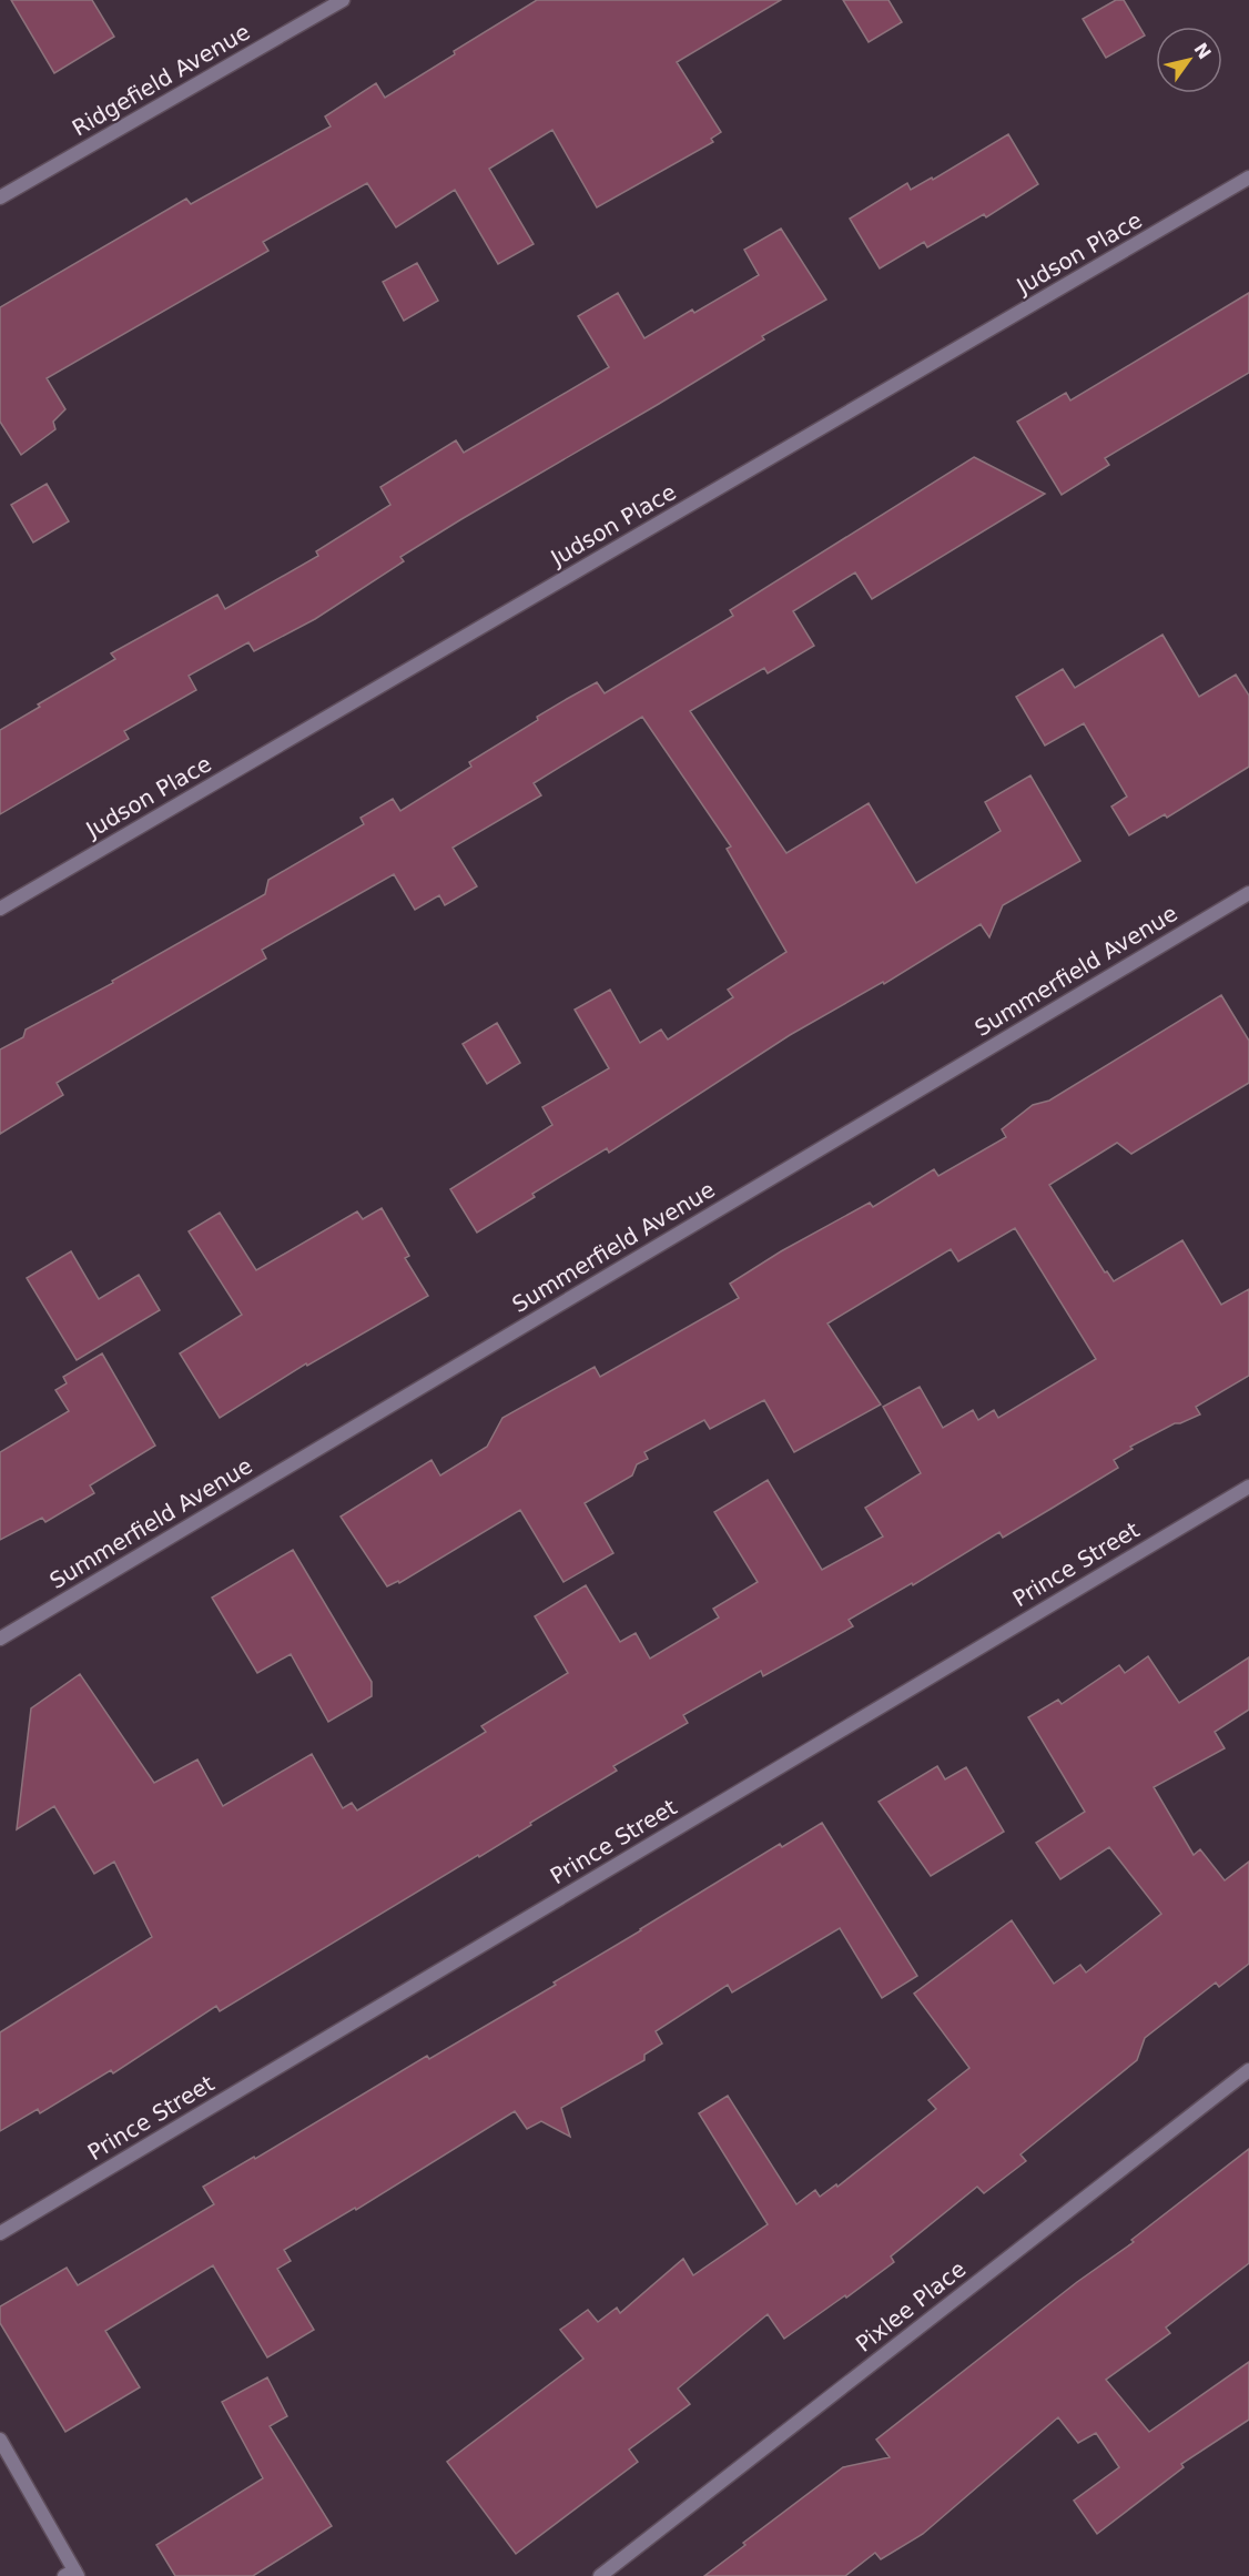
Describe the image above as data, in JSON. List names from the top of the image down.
{
  "streets": {
    "street": [
      "Ridgefield Avenue",
      "Judson Place",
      "Summerfield Avenue",
      "Prince Street",
      "Pixlee Place"
    ]
  },
  "north": "top right"
}
